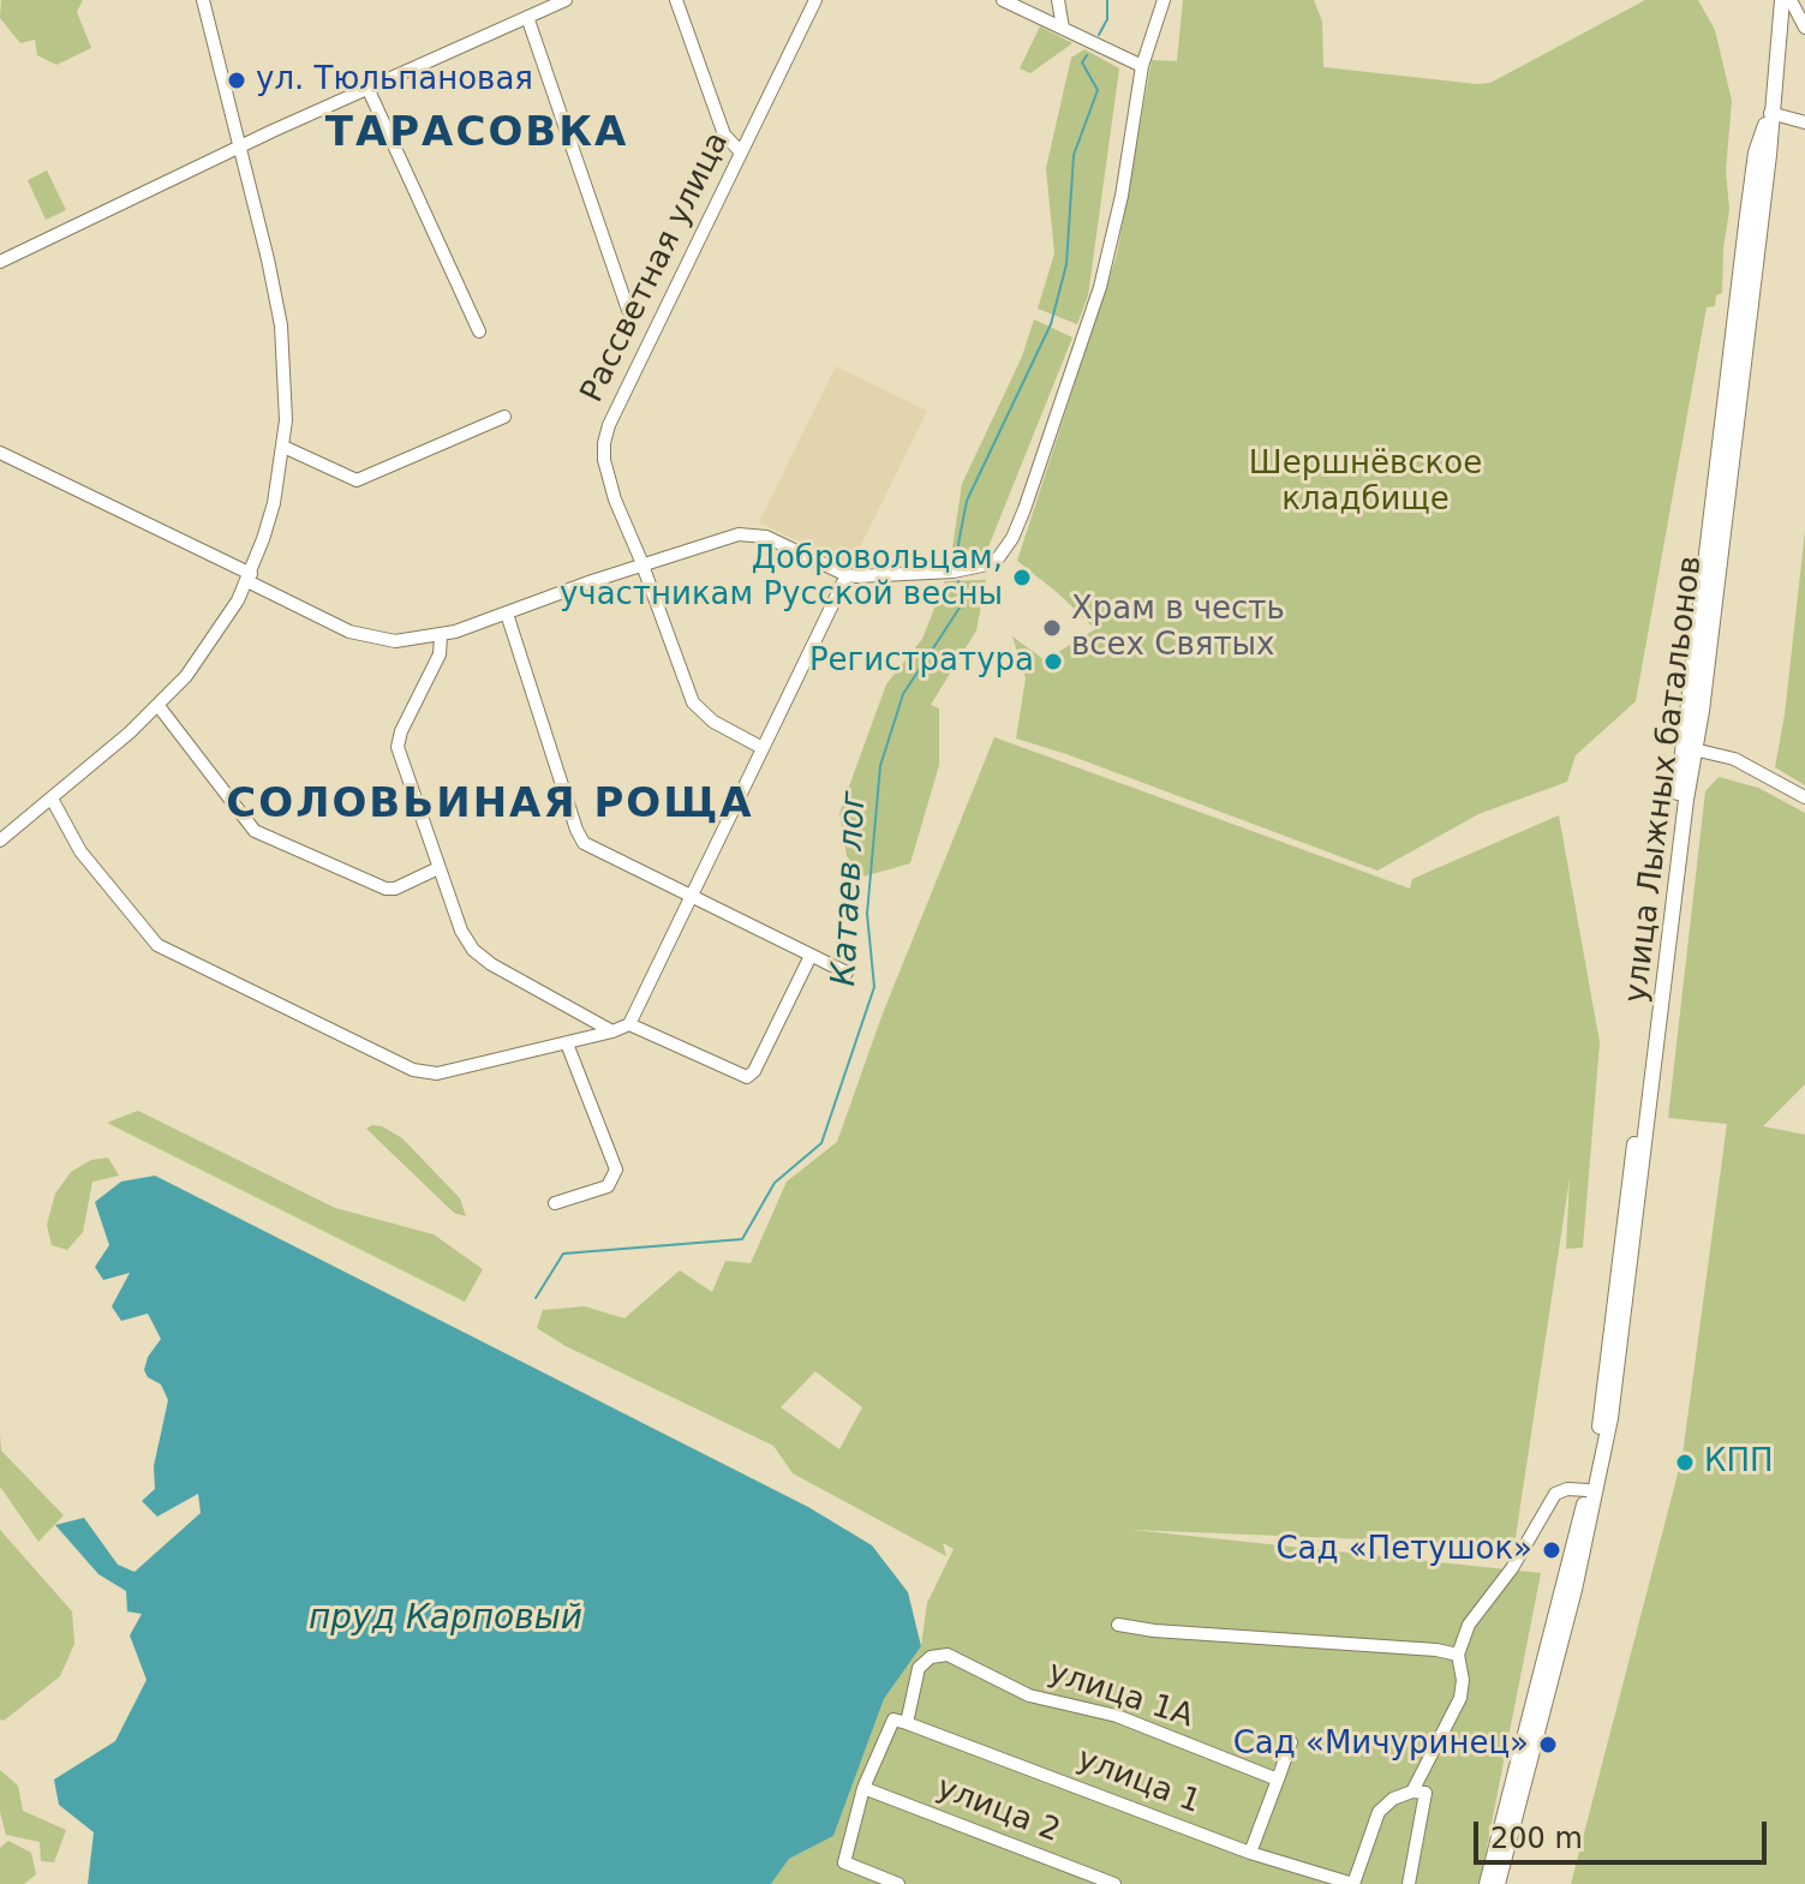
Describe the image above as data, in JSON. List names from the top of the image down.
{
  "streets": {
    "main road": ["улица Лыжных батальонов"],
    "street": [
      "Рассветная улица",
      "улица 1А",
      "улица 1",
      "улица 2"
    ]
  },
  "crossings": [
    ["улица 1А", "улица 1"]
  ],
  "districts": ["ТАРАСОВКА", "СОЛОВЬИНАЯ РОЩА"],
  "water": ["Катаев лог", "пруд Карповый"],
  "parks": ["Шершнёвское кладбище"],
  "places": [
    "ул. Тюльпановая",
    "Добровольцам, участникам Русской весны",
    "Храм в честь всех Святых",
    "Регистратура",
    "КПП",
    "Сад «Петушок»",
    "Сад «Мичуринец»"
  ],
  "scale_bar": "200 m"
}
